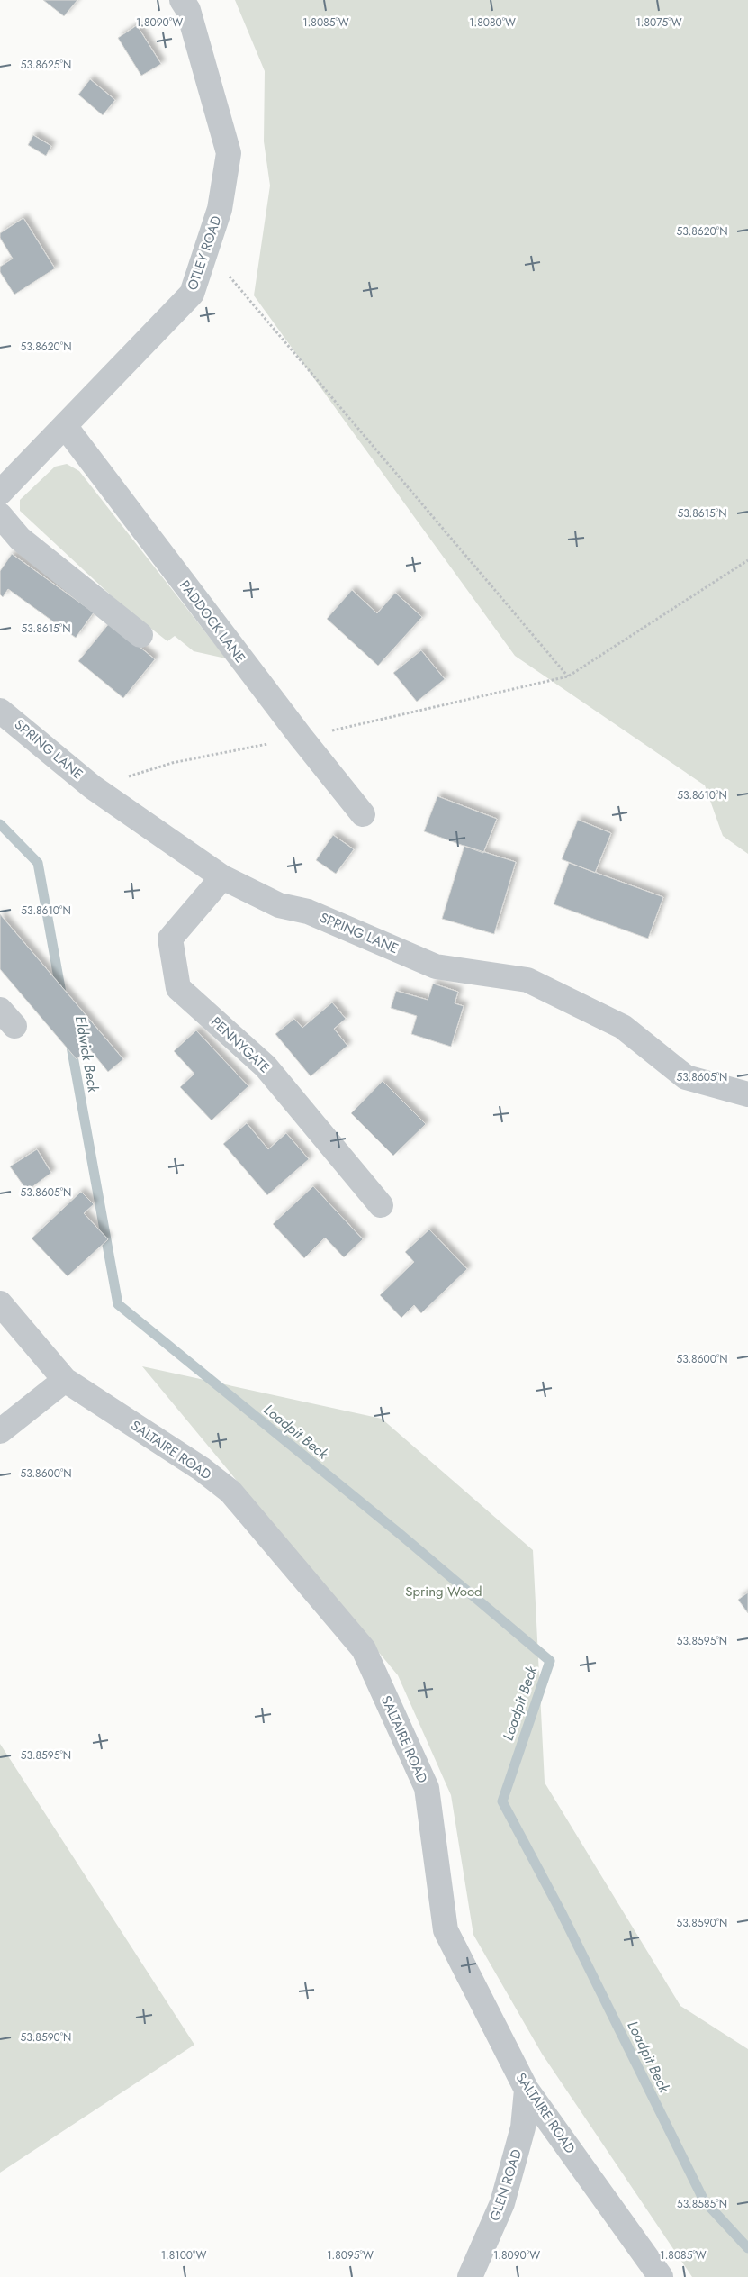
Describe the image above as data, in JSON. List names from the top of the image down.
{
  "streets": {
    "street": [
      "OTLEY ROAD",
      "PADDOCK LANE",
      "SPRING LANE",
      "PENNYGATE",
      "SALTAIRE ROAD",
      "GLEN ROAD"
    ]
  },
  "crossings": [
    ["OTLEY ROAD", "PADDOCK LANE"],
    ["SPRING LANE", "PENNYGATE"],
    ["SALTAIRE ROAD", "GLEN ROAD"]
  ],
  "water": ["Eldwick Beck", "Loadpit Beck"],
  "parks": ["Spring Wood"],
  "coordinates": [
    "1.8090°W",
    "1.8085°W",
    "1.8080°W",
    "1.8075°W",
    "53.8625°N",
    "53.8620°N",
    "53.8615°N",
    "53.8610°N",
    "53.8605°N",
    "53.8600°N",
    "53.8595°N",
    "53.8590°N",
    "53.8585°N",
    "1.8100°W",
    "1.8095°W"
  ]
}
